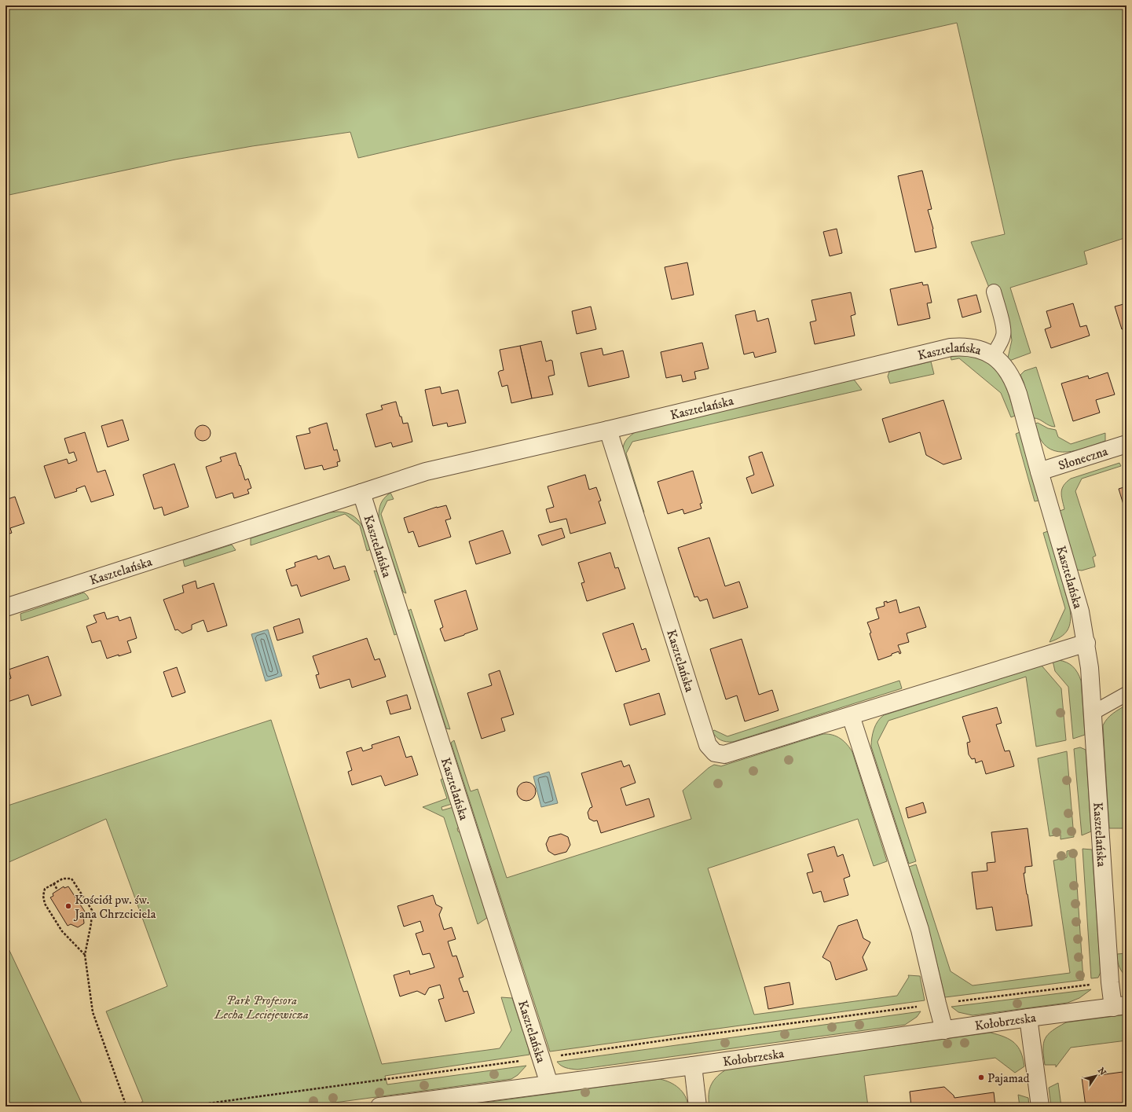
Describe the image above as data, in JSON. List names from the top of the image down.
{
  "streets": {
    "street": ["Kasztelańska", "Słoneczna", "Kołobrzeska"]
  },
  "crossings": [
    ["Kasztelańska", "Słoneczna"],
    ["Kasztelańska", "Kołobrzeska"]
  ],
  "parks": ["Park Profesora Lecha Leciejewicza"],
  "places": ["Kościół pw. św. Jana Chrzciciela", "Pajamad"],
  "north": "top right"
}
